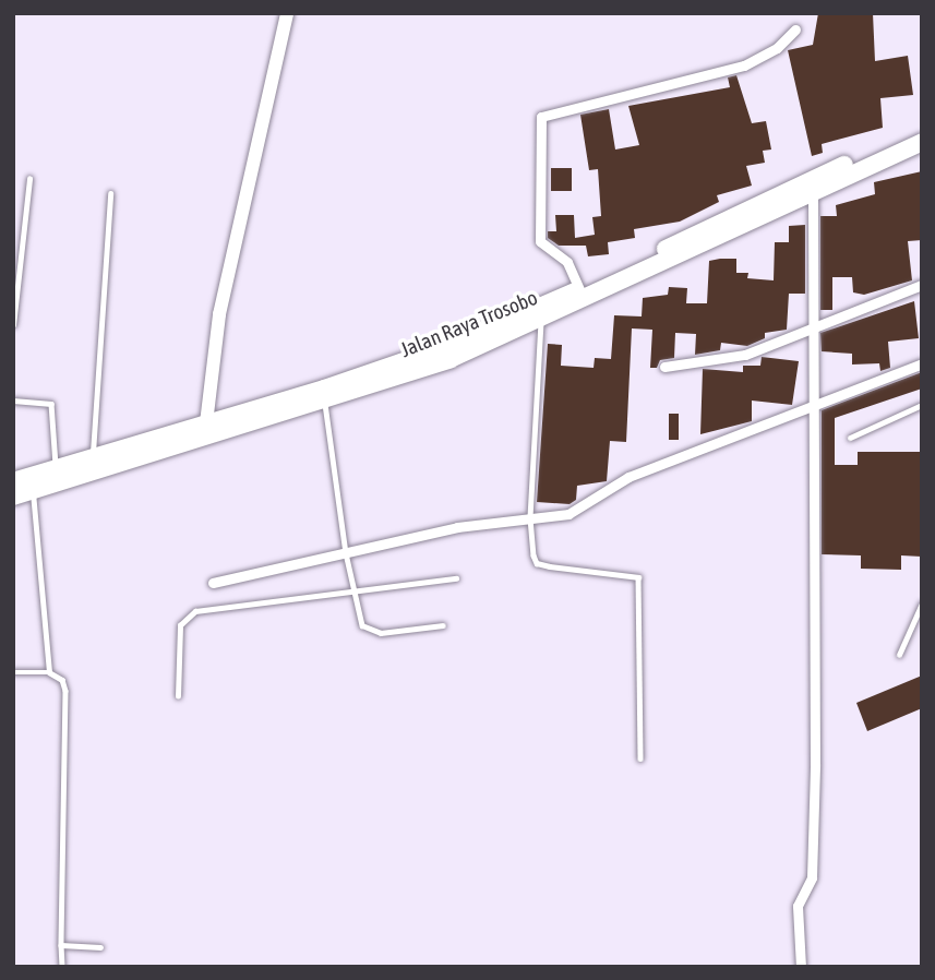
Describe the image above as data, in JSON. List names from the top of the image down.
{
  "streets": {
    "highway": ["Jalan Raya Trosobo"]
  }
}
